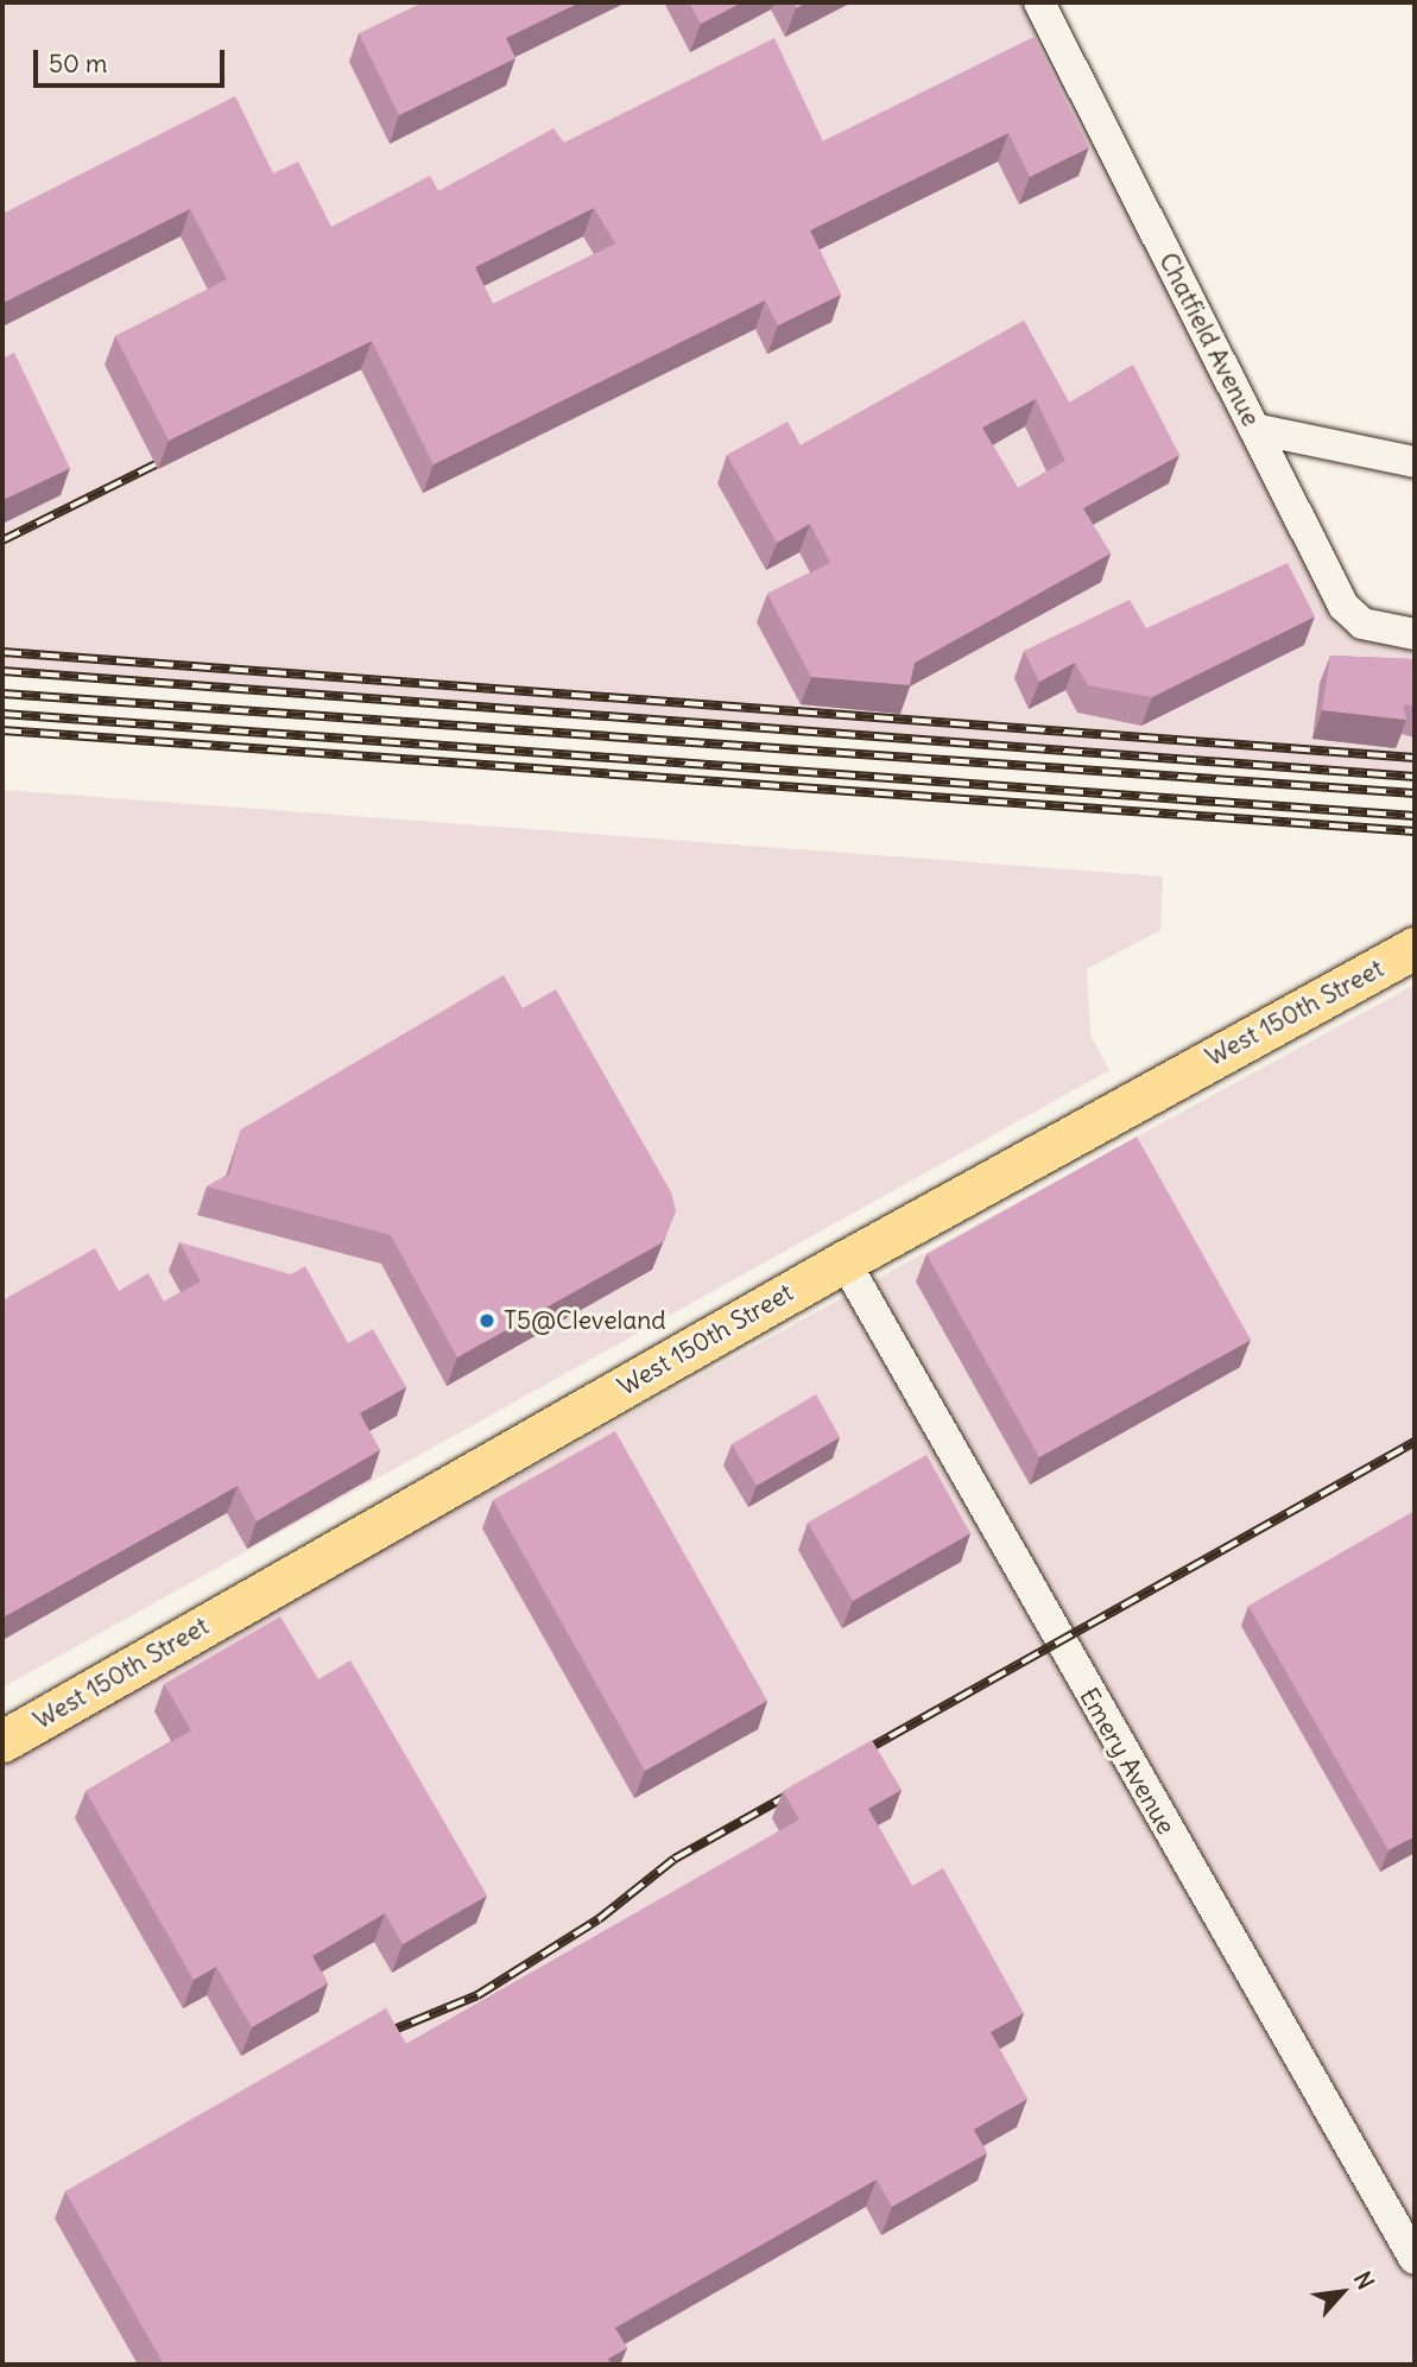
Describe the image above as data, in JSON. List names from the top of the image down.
{
  "streets": {
    "main road": ["West 150th Street"],
    "street": ["Chatfield Avenue", "Emery Avenue"]
  },
  "crossings": [
    ["West 150th Street", "Emery Avenue"]
  ],
  "places": ["T5@Cleveland"],
  "scale_bar": "50 m",
  "north": "top right"
}
